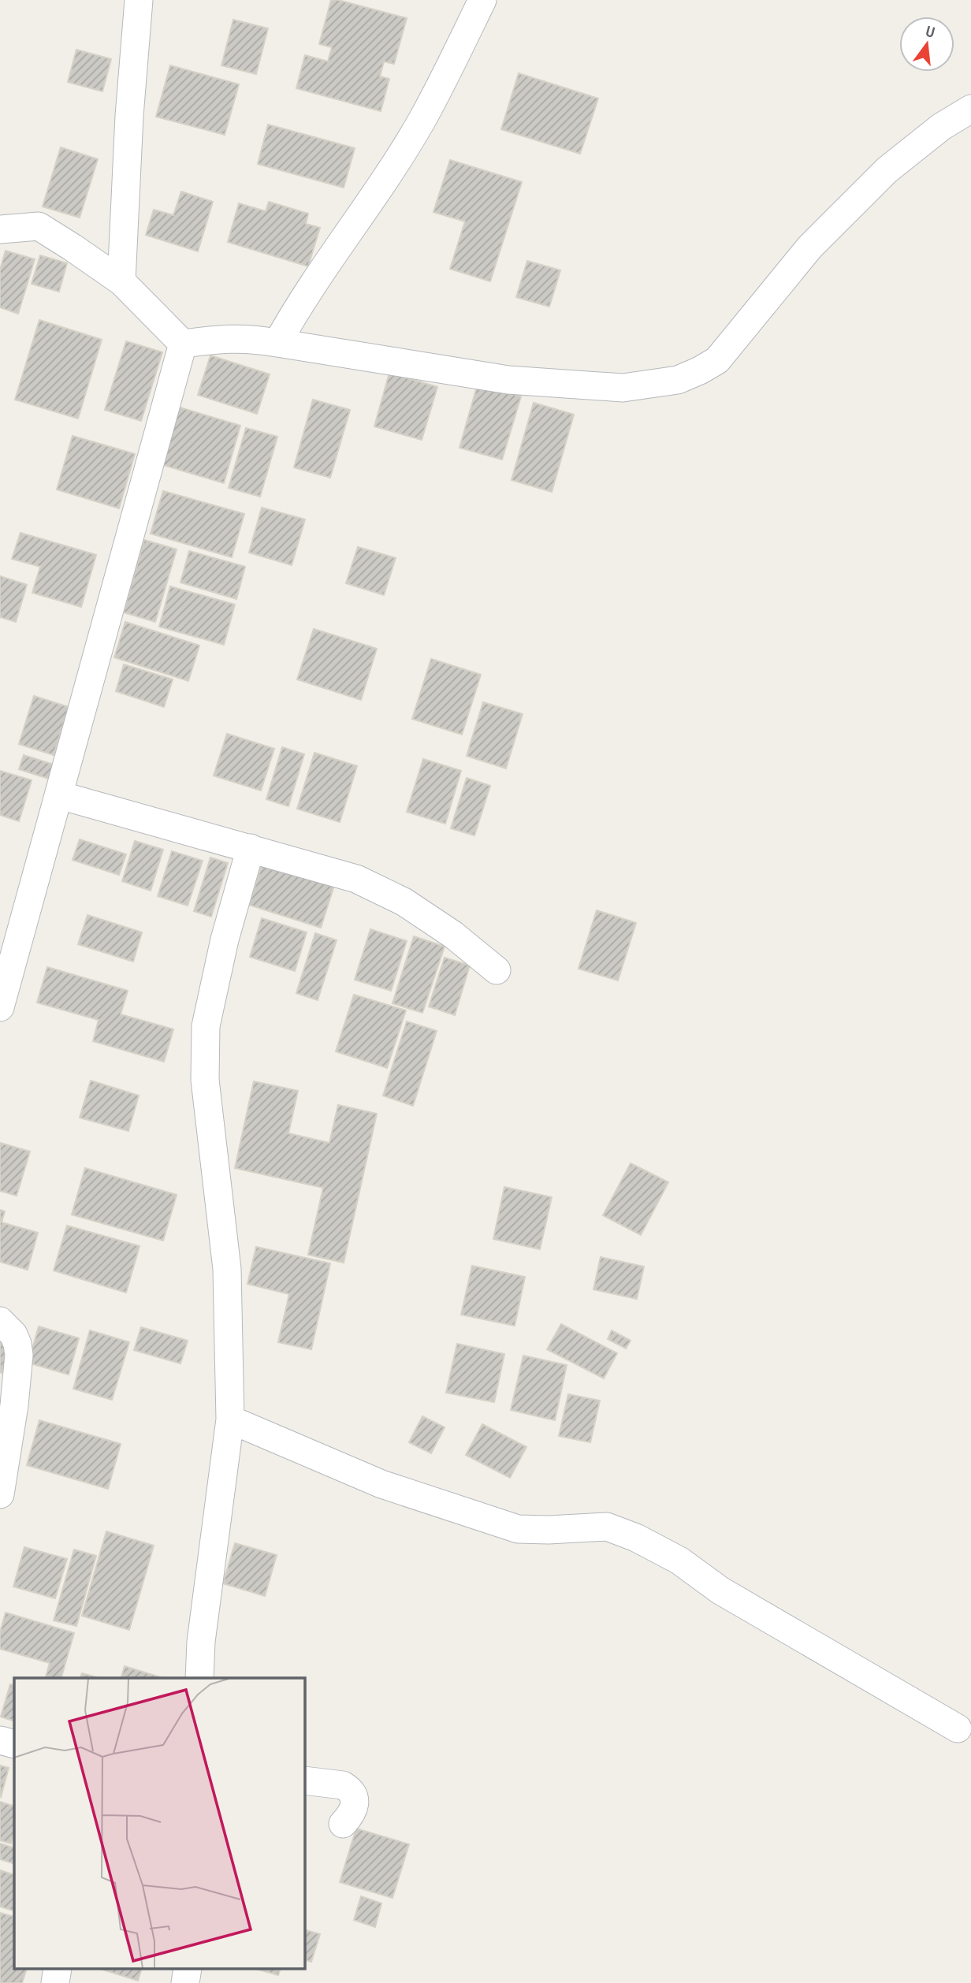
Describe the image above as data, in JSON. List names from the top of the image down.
{
  "north": "top"
}
